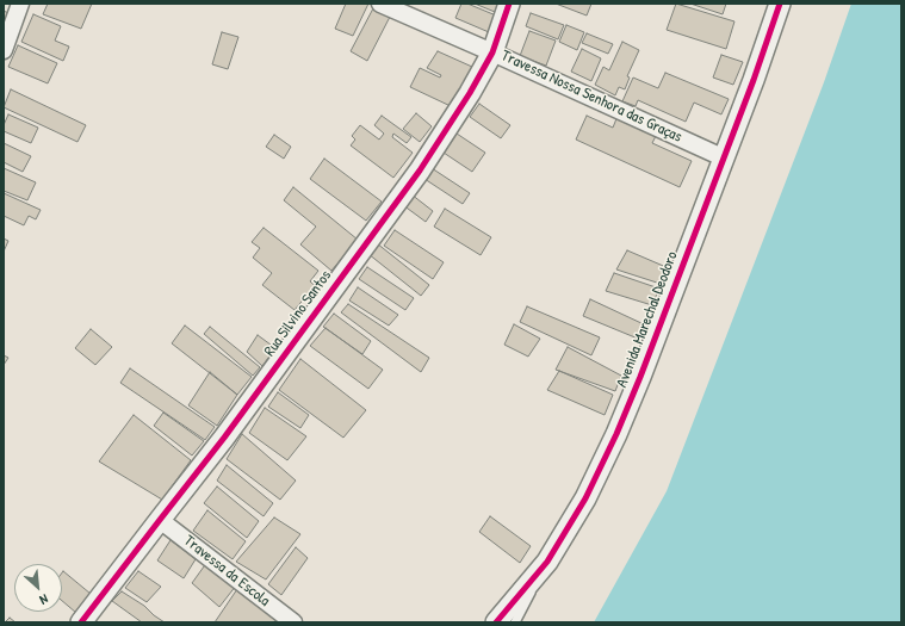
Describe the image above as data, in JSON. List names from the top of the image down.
{
  "streets": {
    "street": [
      "Travessa Nossa Senhora das Graças",
      "Rua Silvino Santos",
      "Avenida Marechal Deodoro",
      "Travessa da Escola"
    ]
  },
  "crossings": [
    ["Travessa Nossa Senhora das Graças", "Rua Silvino Santos"],
    ["Travessa Nossa Senhora das Graças", "Avenida Marechal Deodoro"],
    ["Rua Silvino Santos", "Travessa da Escola"]
  ],
  "north": "bottom right"
}
